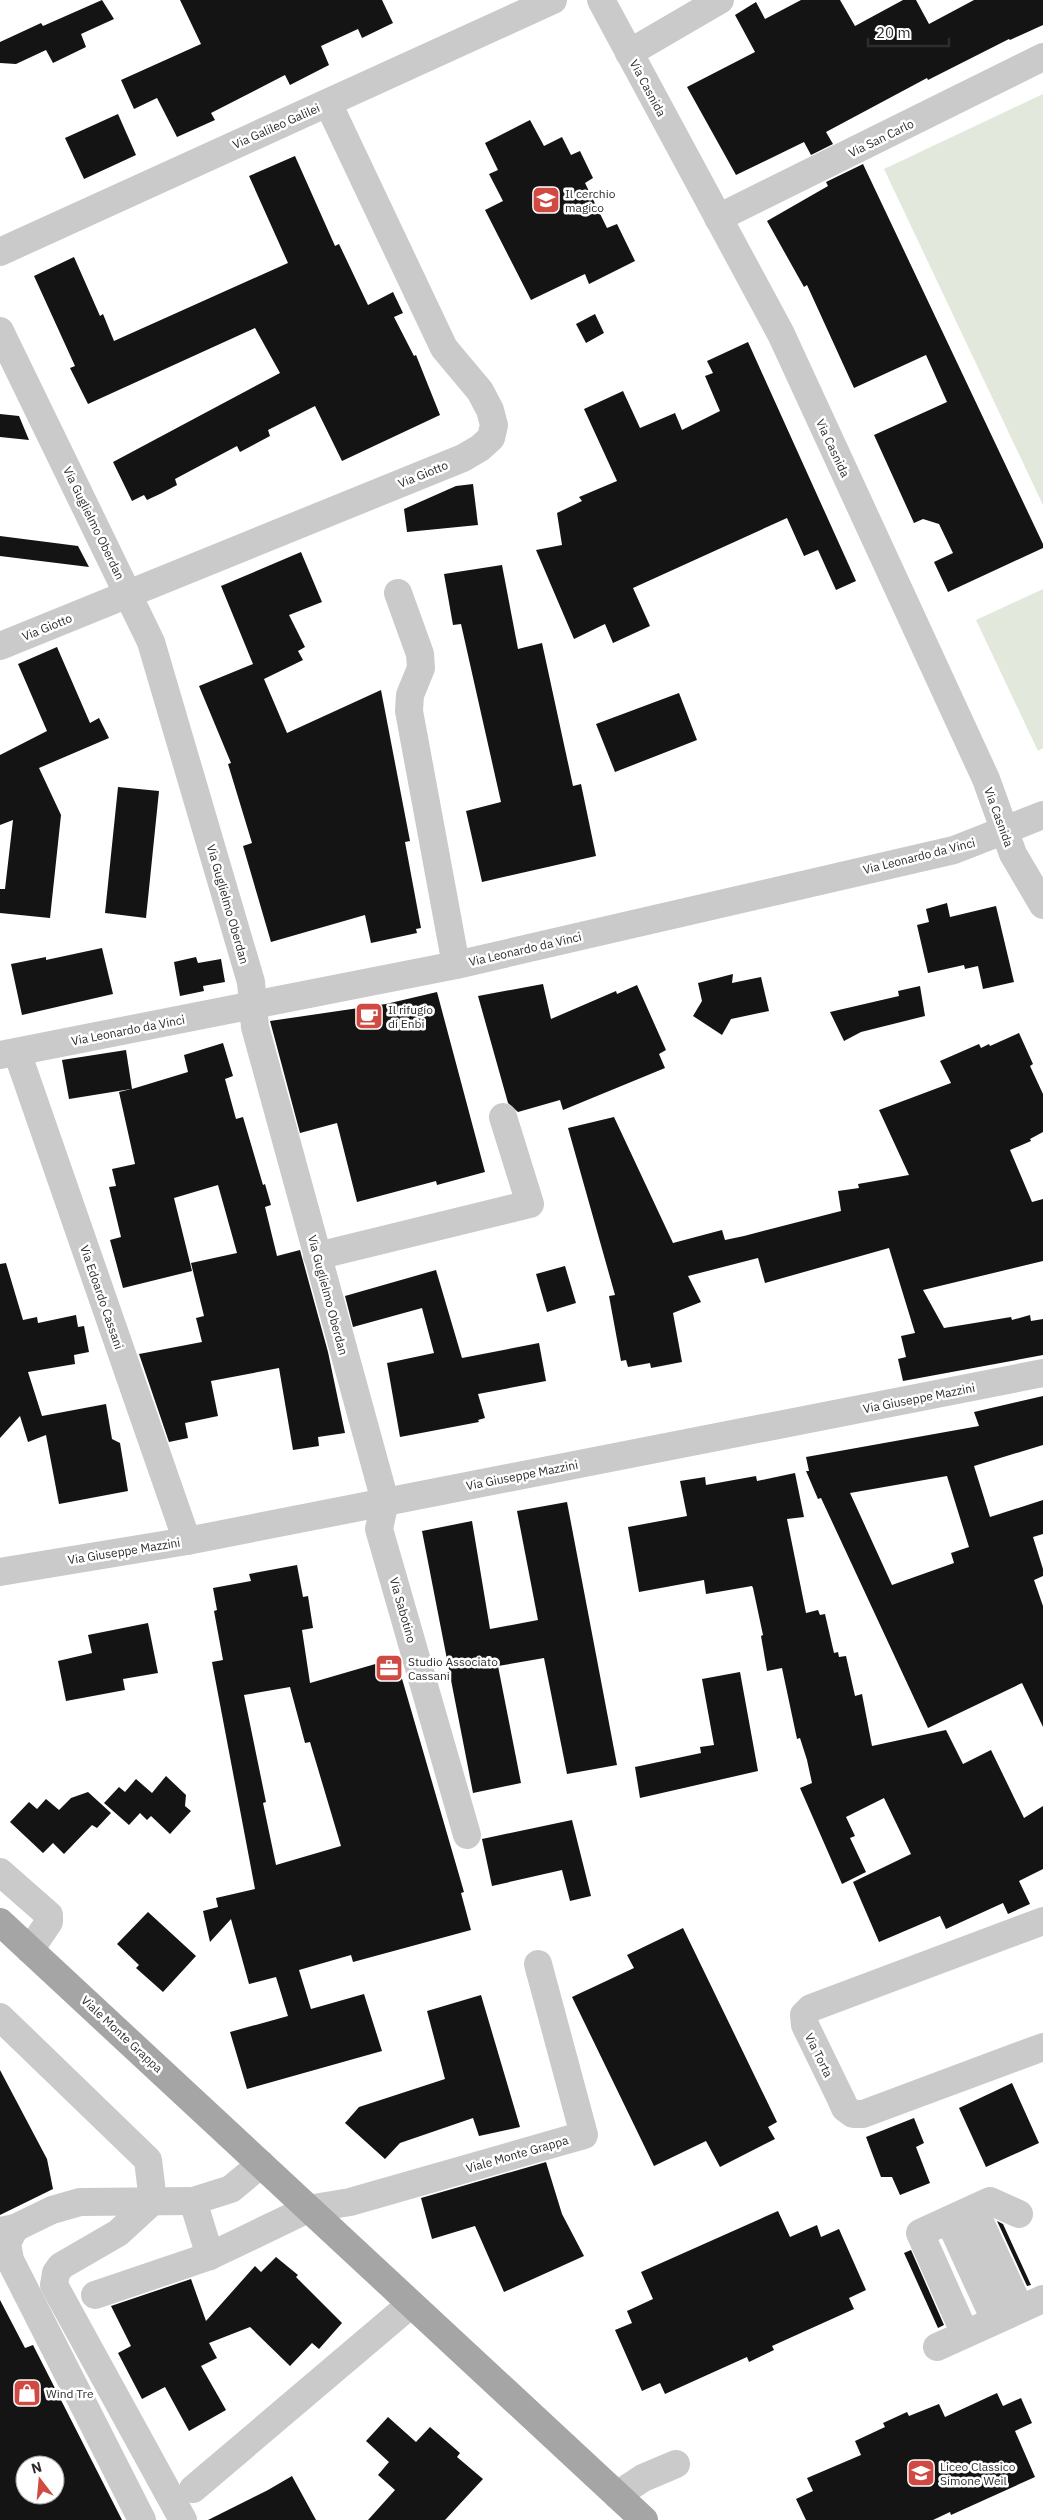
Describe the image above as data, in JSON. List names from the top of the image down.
{
  "streets": {
    "main road": ["Viale Monte Grappa"],
    "street": [
      "Via Casnida",
      "Via Galileo Galilei",
      "Via San Carlo",
      "Via Giotto",
      "Via Guglielmo Oberdan",
      "Via Leonardo da Vinci",
      "Via Edoardo Cassani",
      "Via Giuseppe Mazzini",
      "Via Sabotino",
      "Via Torta"
    ]
  },
  "crossings": [
    ["Via Casnida", "Via San Carlo"],
    ["Via Casnida", "Via Leonardo da Vinci"],
    ["Via Galileo Galilei", "Via Giotto"],
    ["Via Giotto", "Via Guglielmo Oberdan"],
    ["Via Guglielmo Oberdan", "Via Leonardo da Vinci"],
    ["Via Guglielmo Oberdan", "Via Giuseppe Mazzini"],
    ["Via Guglielmo Oberdan", "Via Sabotino"],
    ["Via Leonardo da Vinci", "Via Edoardo Cassani"],
    ["Via Edoardo Cassani", "Via Giuseppe Mazzini"],
    ["Via Giuseppe Mazzini", "Via Sabotino"]
  ],
  "places": {
    "school or university": ["Il cerchio magico", "Liceo Classico Simone Weil"],
    "cafe": ["Il rifugio di Enbi"],
    "office": ["Studio Associato Cassani"],
    "shop": ["Wind Tre"]
  },
  "scale_bar": "20 m",
  "north": "top"
}
